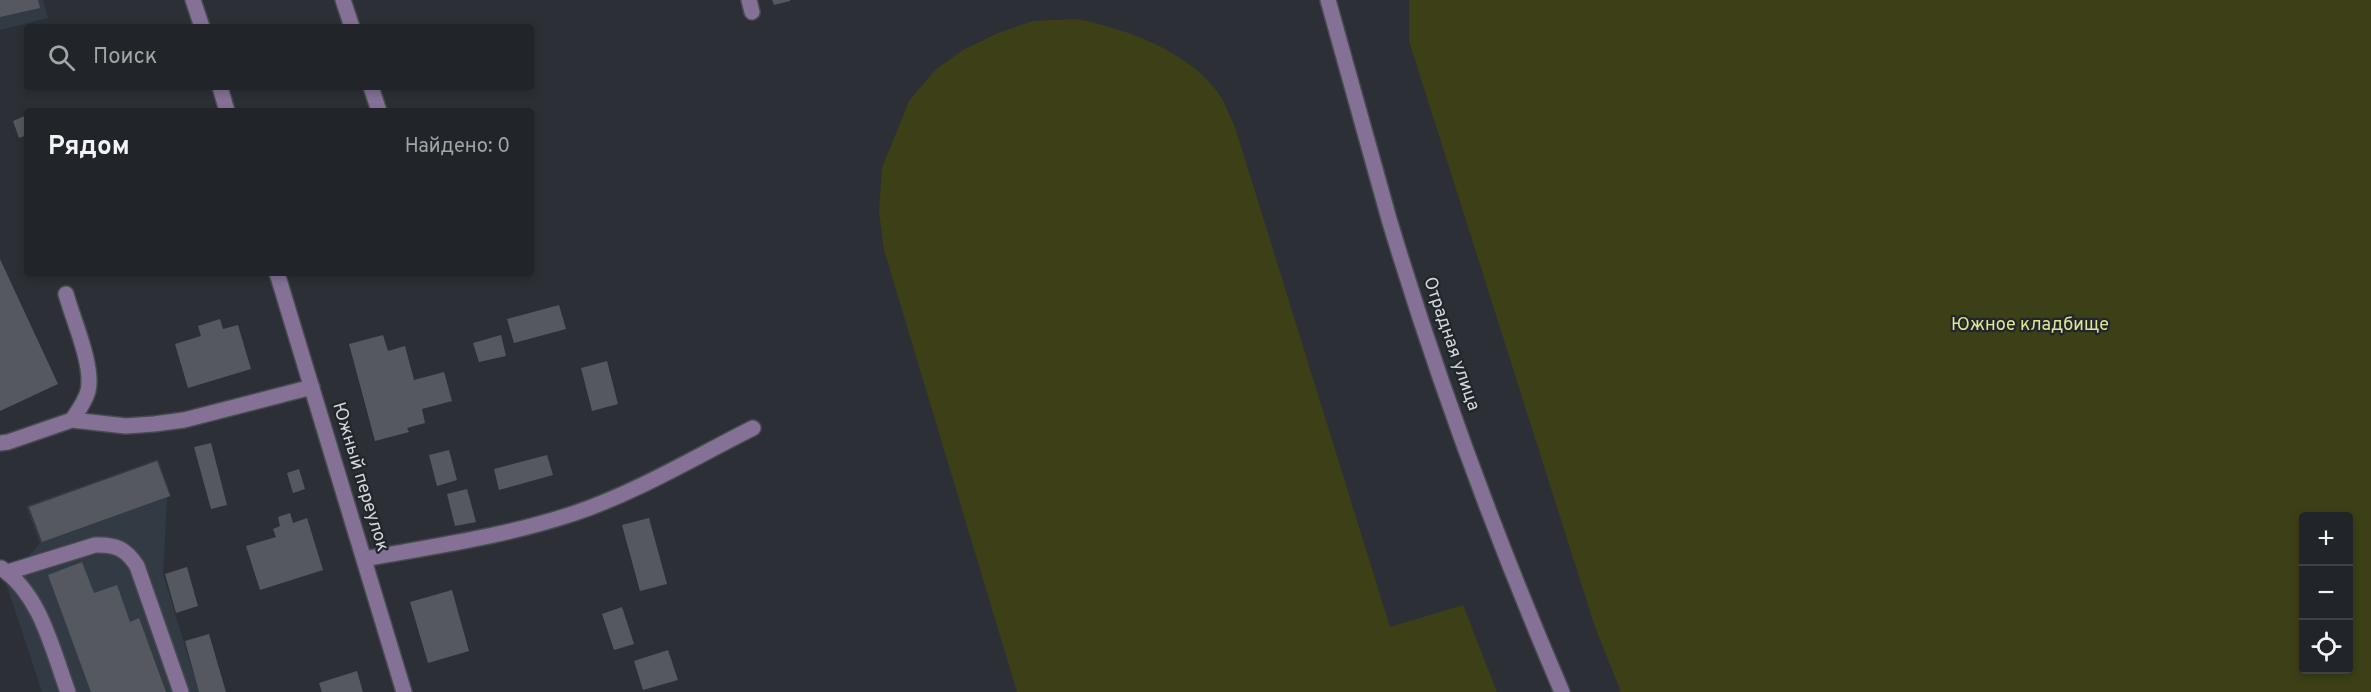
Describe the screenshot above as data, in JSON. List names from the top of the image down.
{
  "streets": {
    "street": ["Отрадная улица", "Южный переулок"]
  },
  "parks": ["Южное кладбище"],
  "page": {
    "search": "Поиск",
    "heading": ["Рядом", "Найдено: 0"],
    "map_buttons": ["+", "−"]
  }
}
